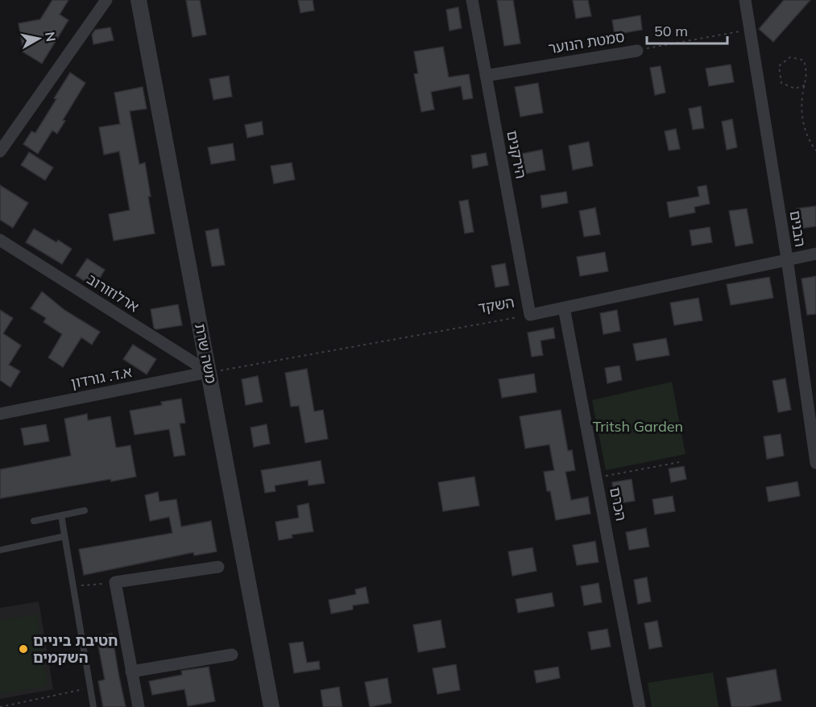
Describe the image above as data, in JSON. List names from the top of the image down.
{
  "streets": {
    "street": [
      "סמטת הנוער",
      "הירקנים",
      "הבנים",
      "ארלוזורוב",
      "השקד",
      "משה שרת",
      "א.ד. גורדון",
      "הכרם"
    ]
  },
  "crossings": [
    ["סמטת הנוער", "הירקנים"],
    ["סמטת הנוער", "הבנים"],
    ["הירקנים", "השקד"],
    ["הבנים", "השקד"],
    ["ארלוזורוב", "השקד"],
    ["ארלוזורוב", "משה שרת"],
    ["ארלוזורוב", "א.ד. גורדון"],
    ["השקד", "משה שרת"],
    ["השקד", "א.ד. גורדון"],
    ["השקד", "הכרם"],
    ["משה שרת", "א.ד. גורדון"]
  ],
  "parks": ["Tritsh Garden"],
  "places": ["חטיבת ביניים השקמים"],
  "scale_bar": "50 m",
  "north": "right"
}
